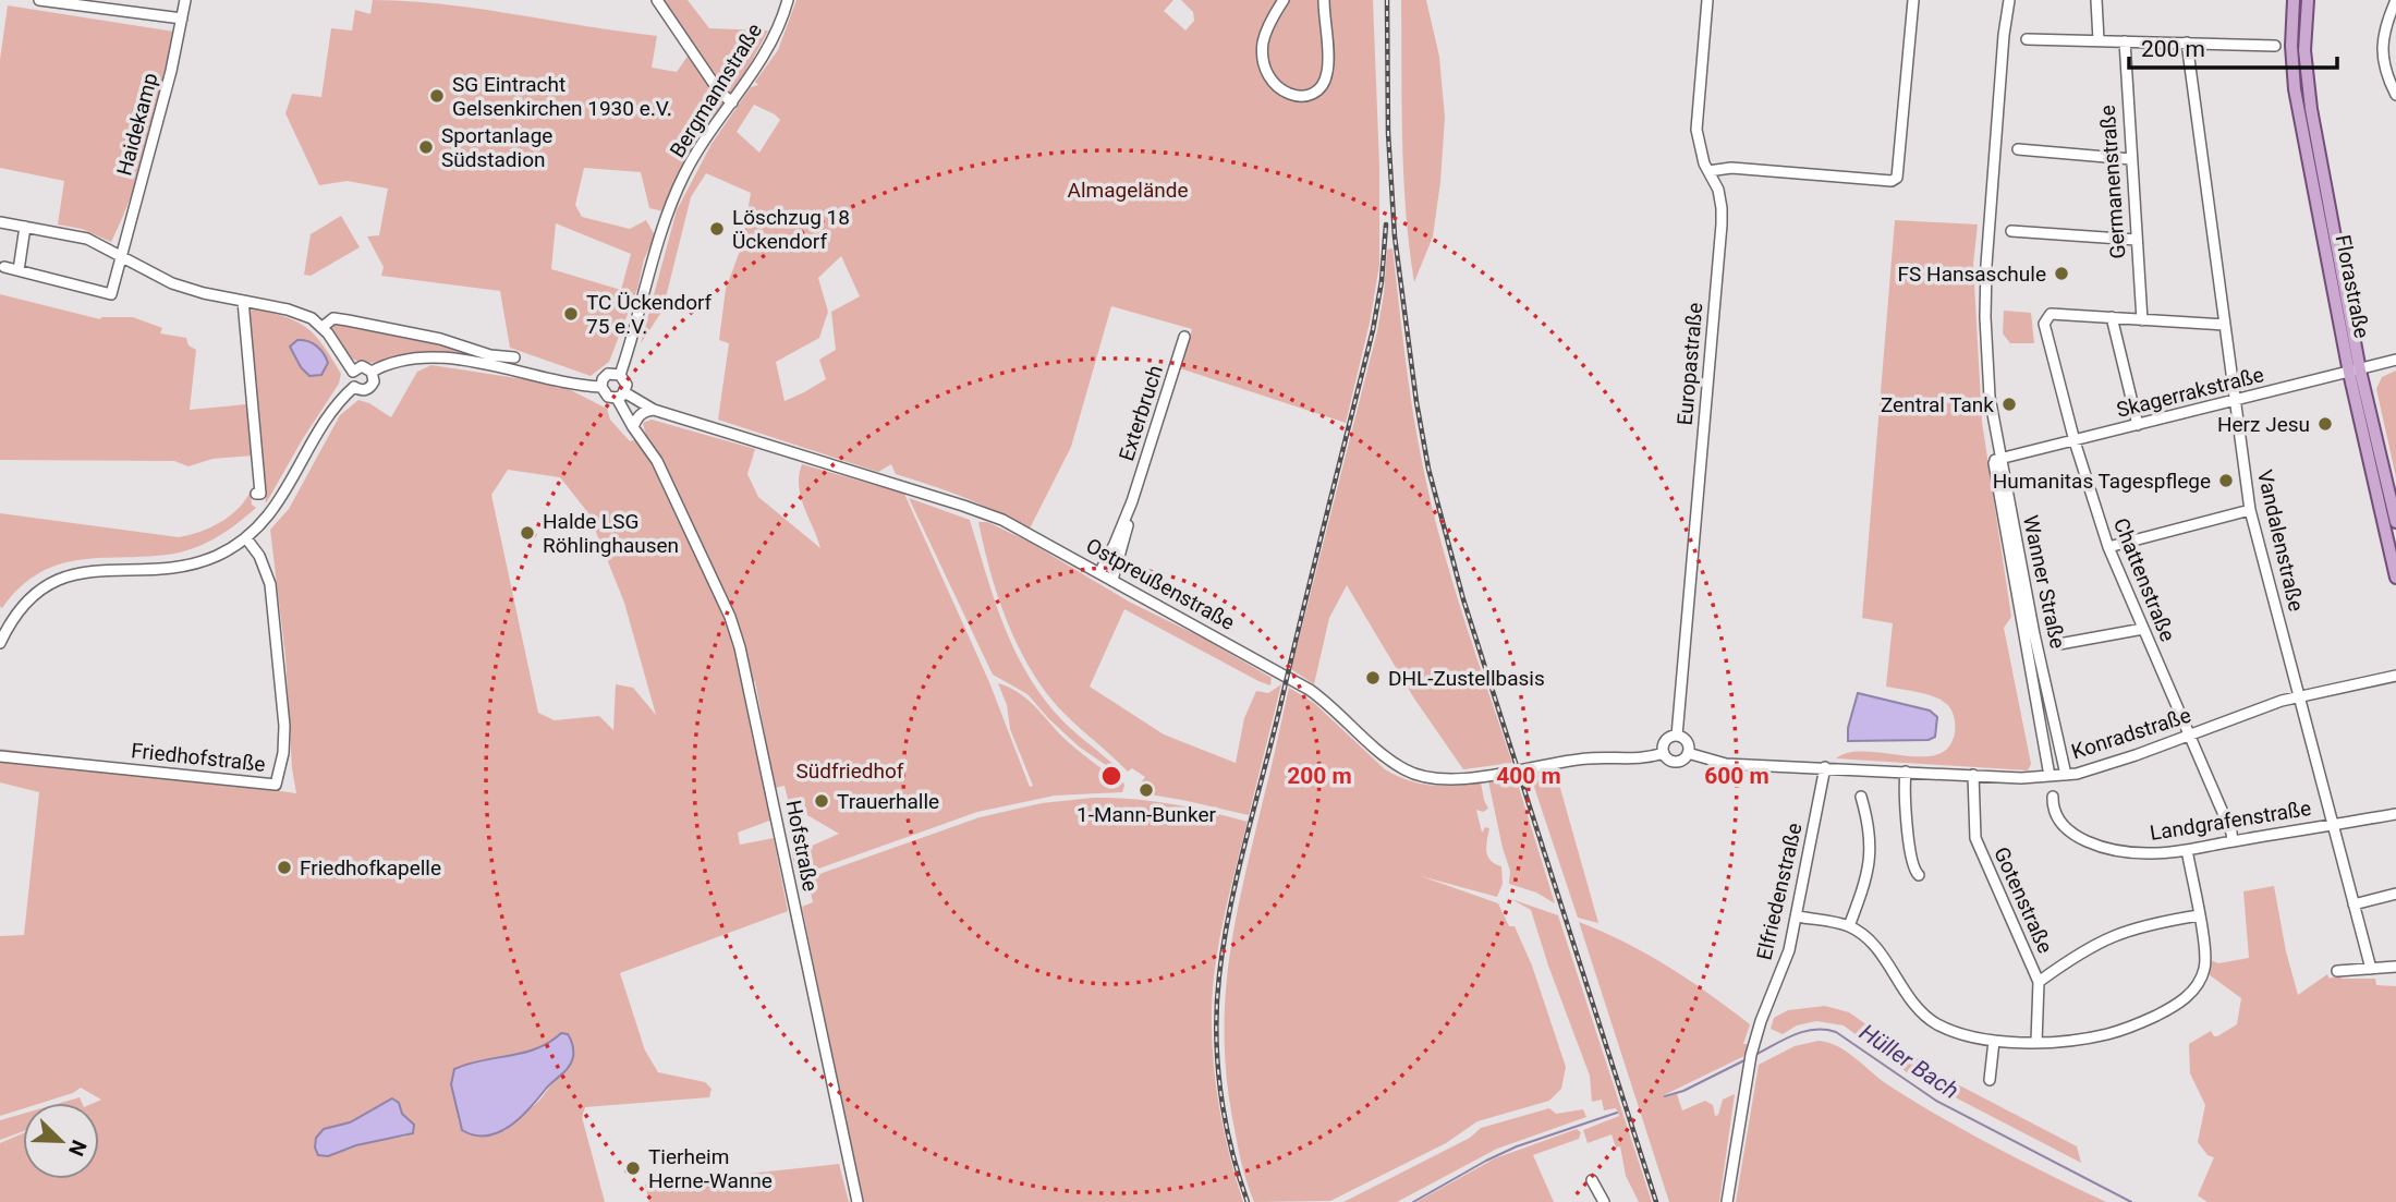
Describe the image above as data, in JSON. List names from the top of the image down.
{
  "streets": {
    "main road": ["Florastraße"],
    "street": [
      "Bergmannstraße",
      "Haidekamp",
      "Germanenstraße",
      "Europastraße",
      "Skagerrakstraße",
      "Exterbruch",
      "Vandalenstraße",
      "Chattenstraße",
      "Wanner Straße",
      "Ostpreußenstraße",
      "Konradstraße",
      "Friedhofstraße",
      "Landgrafenstraße",
      "Hofstraße",
      "Elfriedenstraße",
      "Gotenstraße"
    ]
  },
  "crossings": [
    ["Bergmannstraße", "Ostpreußenstraße"],
    ["Bergmannstraße", "Hofstraße"],
    ["Florastraße", "Skagerrakstraße"],
    ["Europastraße", "Ostpreußenstraße"],
    ["Skagerrakstraße", "Vandalenstraße"],
    ["Skagerrakstraße", "Chattenstraße"],
    ["Skagerrakstraße", "Wanner Straße"],
    ["Exterbruch", "Ostpreußenstraße"],
    ["Vandalenstraße", "Konradstraße"],
    ["Vandalenstraße", "Landgrafenstraße"],
    ["Chattenstraße", "Konradstraße"],
    ["Chattenstraße", "Landgrafenstraße"],
    ["Wanner Straße", "Konradstraße"],
    ["Ostpreußenstraße", "Hofstraße"],
    ["Konradstraße", "Elfriedenstraße"],
    ["Konradstraße", "Gotenstraße"]
  ],
  "water": ["Hüller Bach"],
  "parks": ["Almagelände", "Südfriedhof"],
  "places": [
    "SG Eintracht Gelsenkirchen 1930 e.V.",
    "Sportanlage Südstadion",
    "Löschzug 18 Ückendorf",
    "FS Hansaschule",
    "TC Ückendorf 75 e.V.",
    "Zentral Tank",
    "Herz Jesu",
    "Humanitas Tagespflege",
    "Halde LSG Röhlinghausen",
    "DHL-Zustellbasis",
    "1-Mann-Bunker",
    "Trauerhalle",
    "Friedhofkapelle",
    "Tierheim Herne-Wanne"
  ],
  "scale_bar": "200 m",
  "north": "bottom right",
  "rings": ["200 m", "400 m", "600 m"]
}
